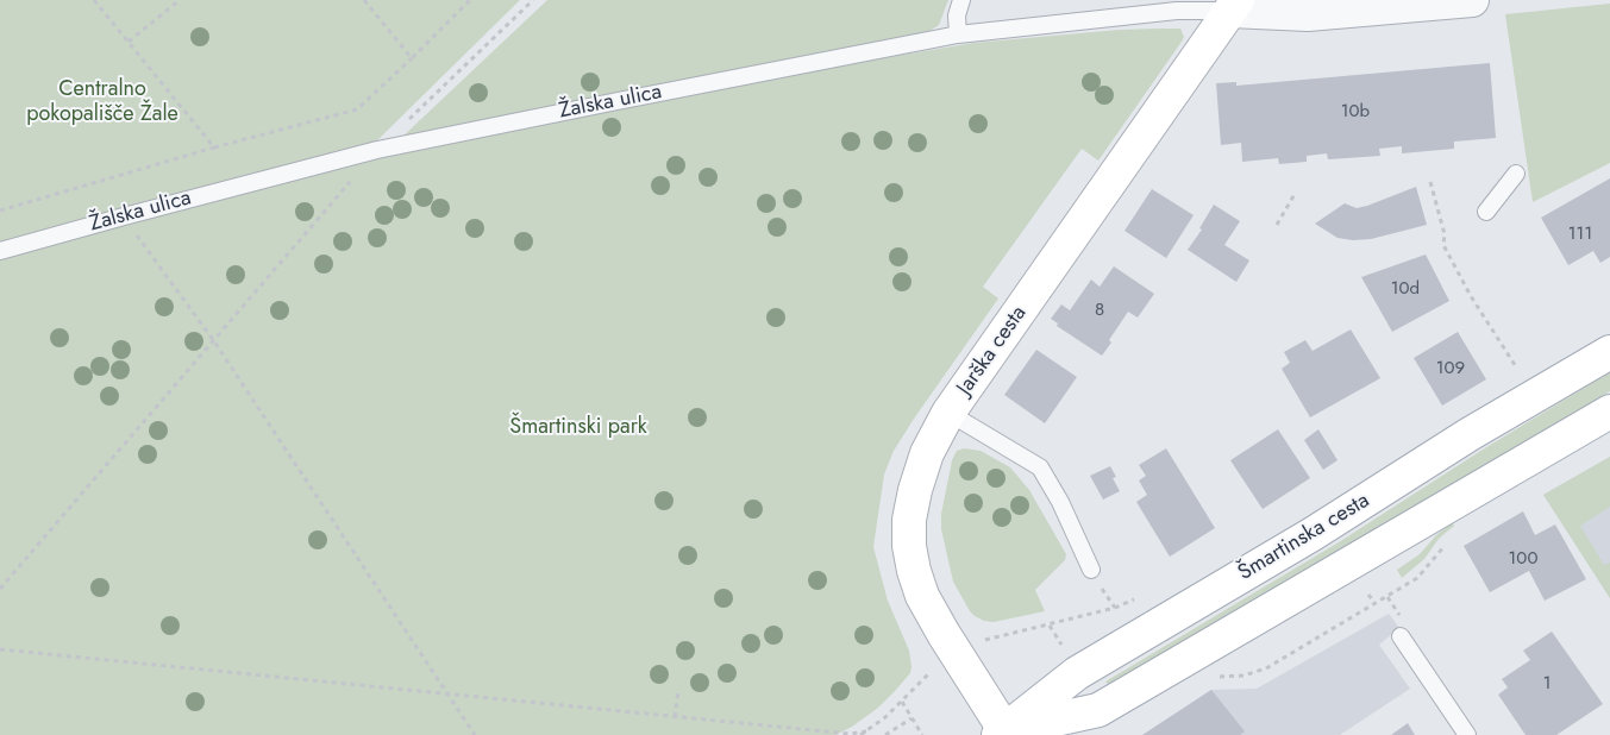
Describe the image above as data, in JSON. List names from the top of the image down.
{
  "streets": {
    "main road": ["Jarška cesta", "Šmartinska cesta"],
    "lane": ["Žalska ulica"]
  },
  "crossings": [
    ["Žalska ulica", "Jarška cesta"],
    ["Jarška cesta", "Šmartinska cesta"]
  ],
  "parks": ["Centralno pokopališče Žale", "Šmartinski park"],
  "house_numbers": [
    "10b",
    "111",
    "10d",
    "8",
    "109",
    "100",
    "1"
  ]
}
